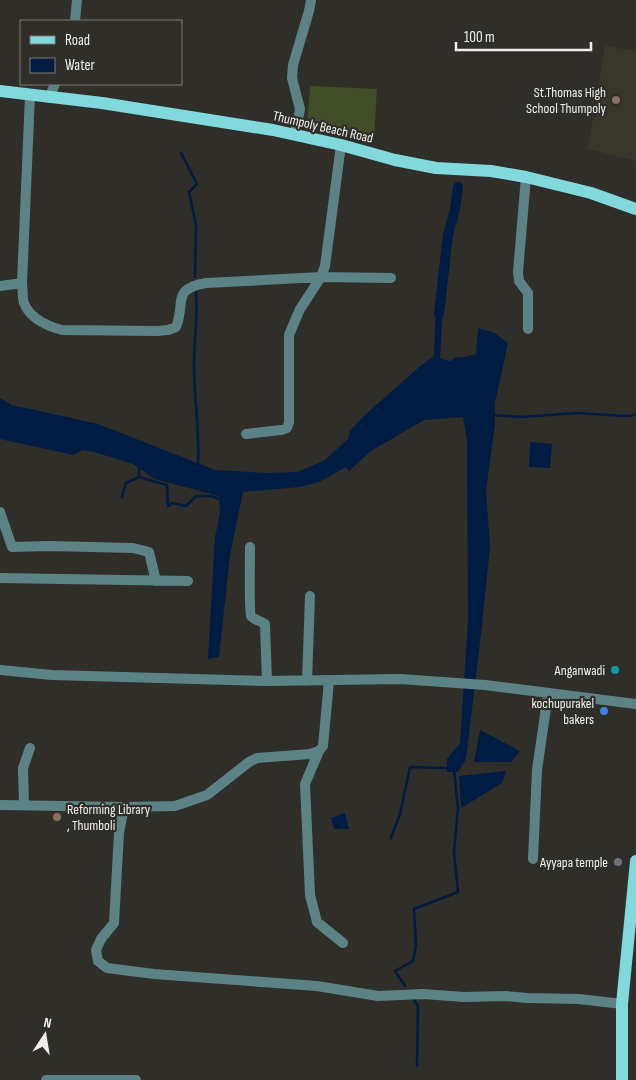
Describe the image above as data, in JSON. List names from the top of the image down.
{
  "streets": {
    "main road": ["Thumpoly Beach Road"]
  },
  "places": [
    "St.Thomas High School Thumpoly",
    "Anganwadi",
    "kochupurakel bakers",
    "Reforming Library , Thumboli",
    "Ayyapa temple"
  ],
  "legend": ["Road", "Water"],
  "scale_bar": "100 m",
  "north": "top"
}
